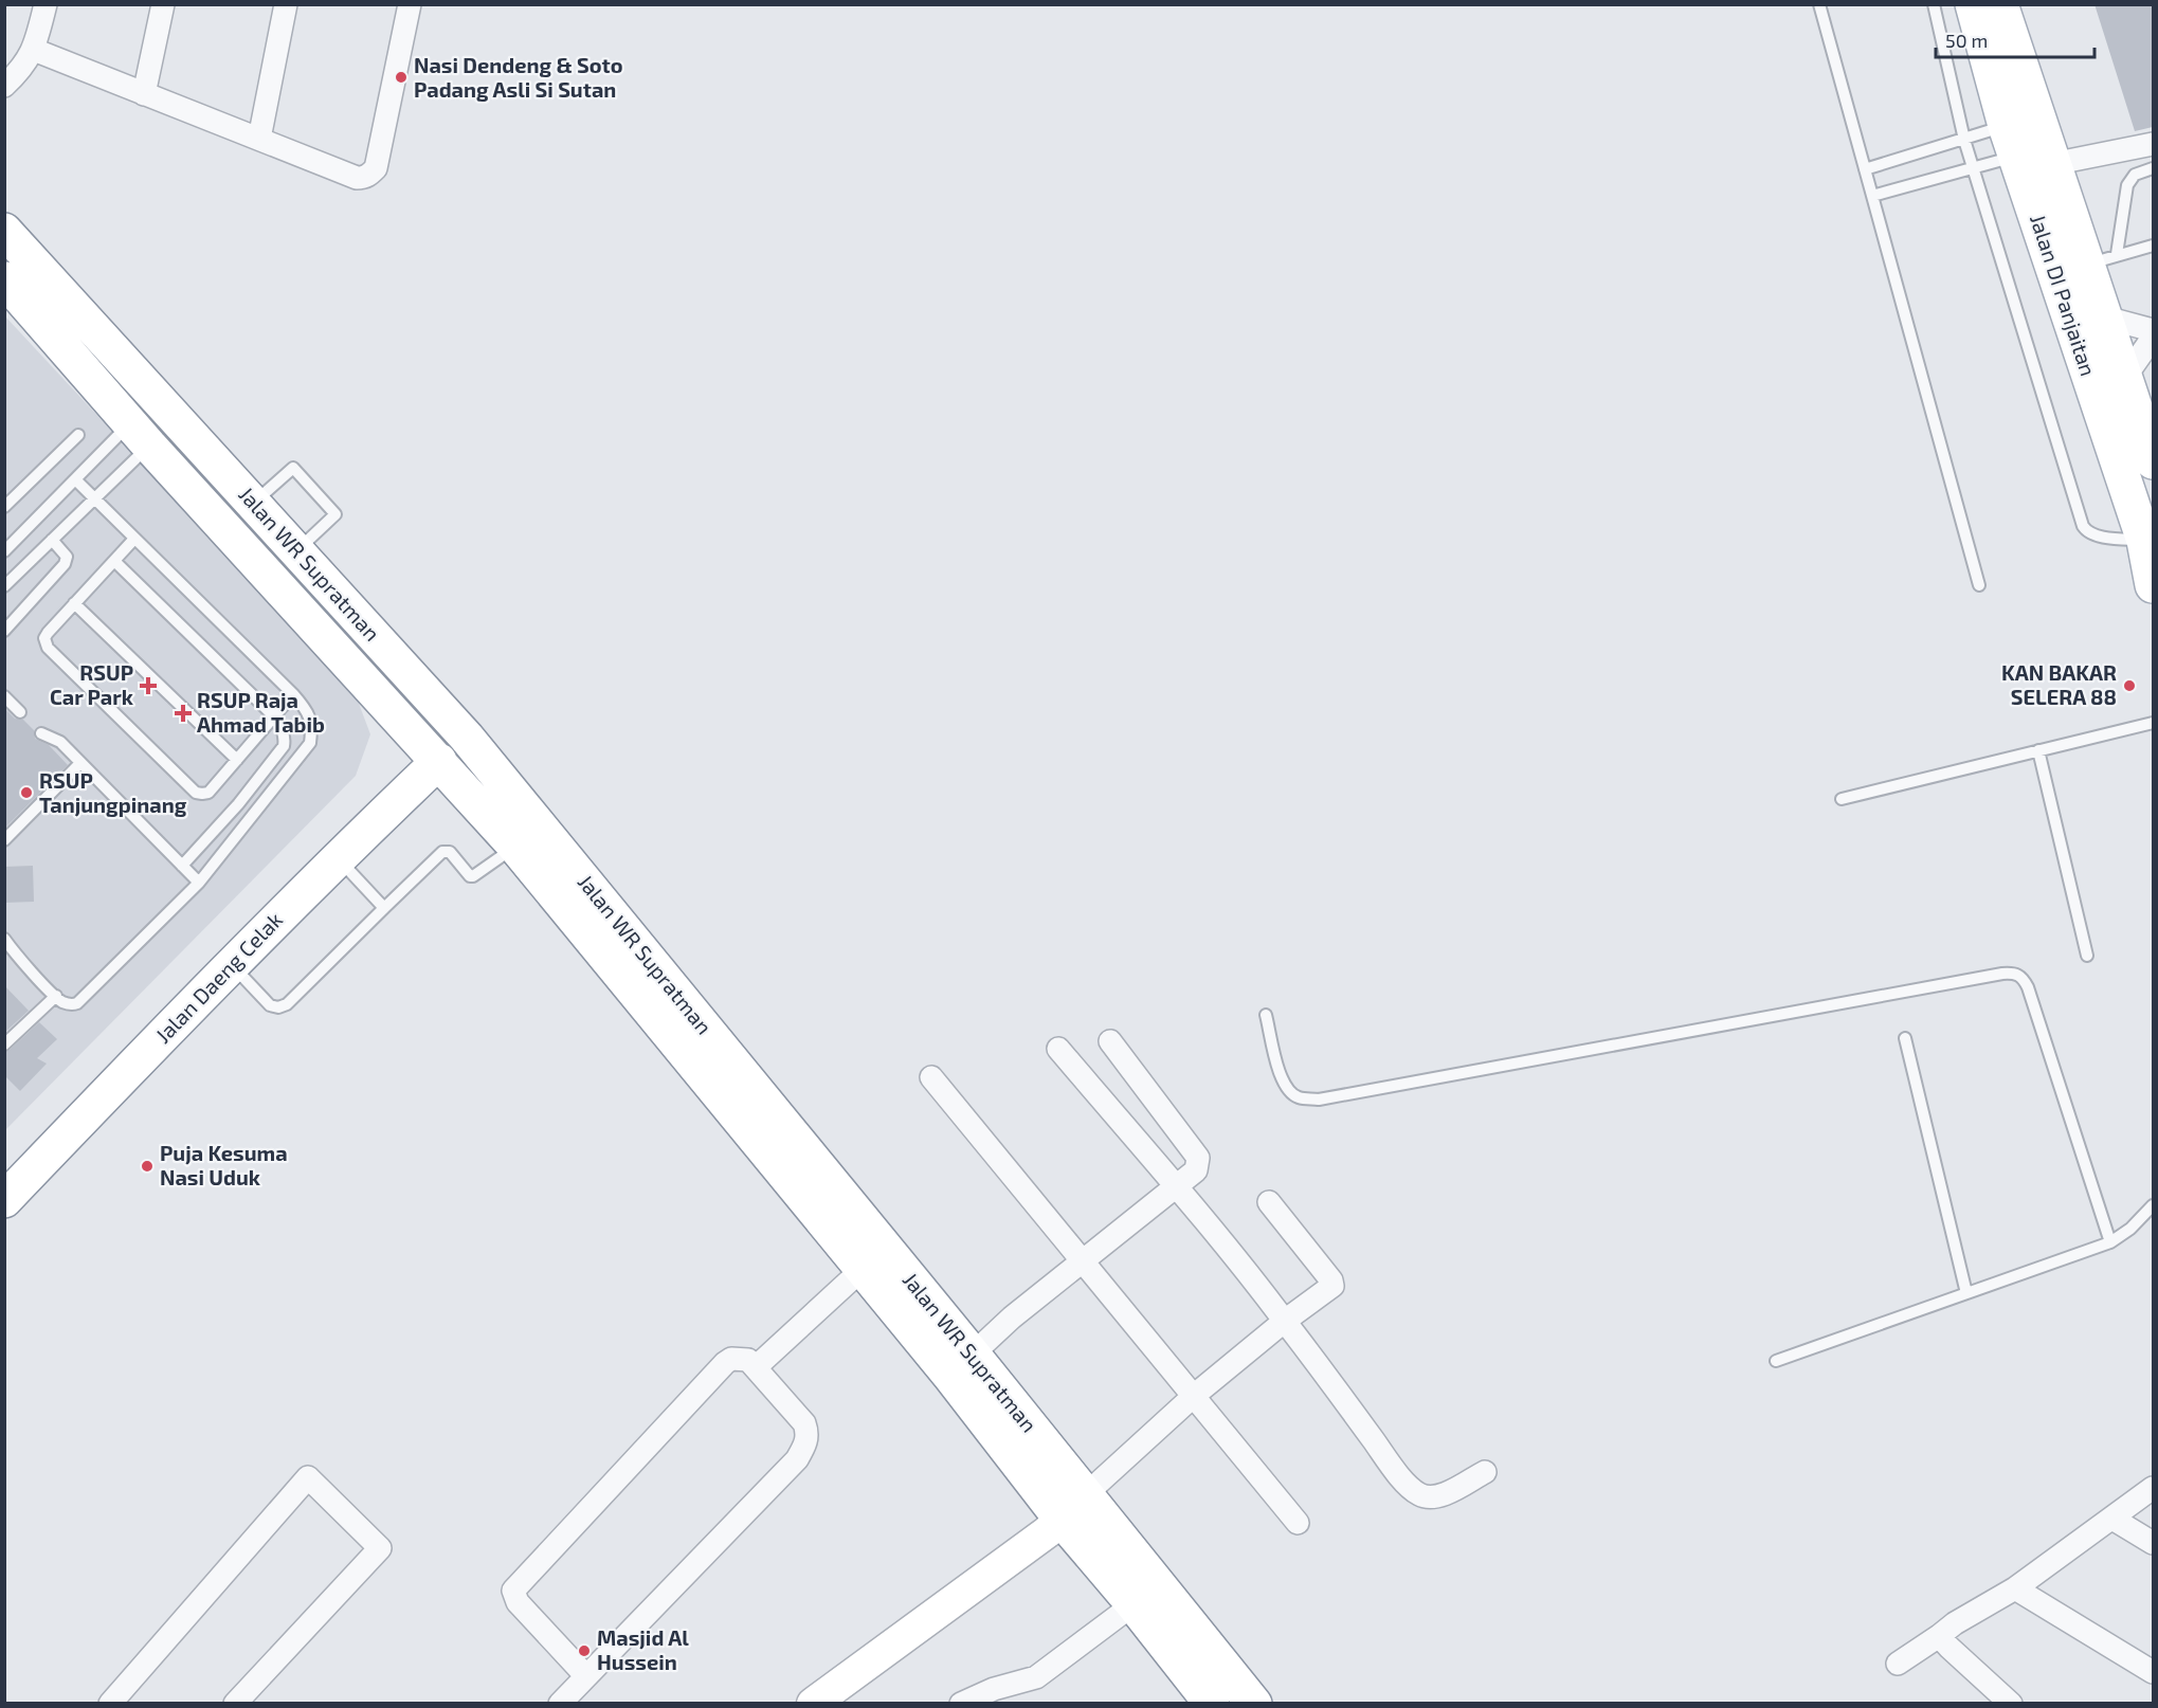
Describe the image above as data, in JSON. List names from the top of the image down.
{
  "streets": {
    "main road": ["Jalan DI Panjaitan", "Jalan WR Supratman", "Jalan Daeng Celak"]
  },
  "crossings": [
    ["Jalan WR Supratman", "Jalan Daeng Celak"]
  ],
  "places": {
    "other": [
      "Nasi Dendeng & Soto Padang Asli Si Sutan",
      "KAN BAKAR SELERA 88",
      "RSUP Tanjungpinang",
      "Puja Kesuma Nasi Uduk",
      "Masjid Al Hussein"
    ],
    "health": ["RSUP Car Park", "RSUP Raja Ahmad Tabib"]
  },
  "scale_bar": "50 m"
}
